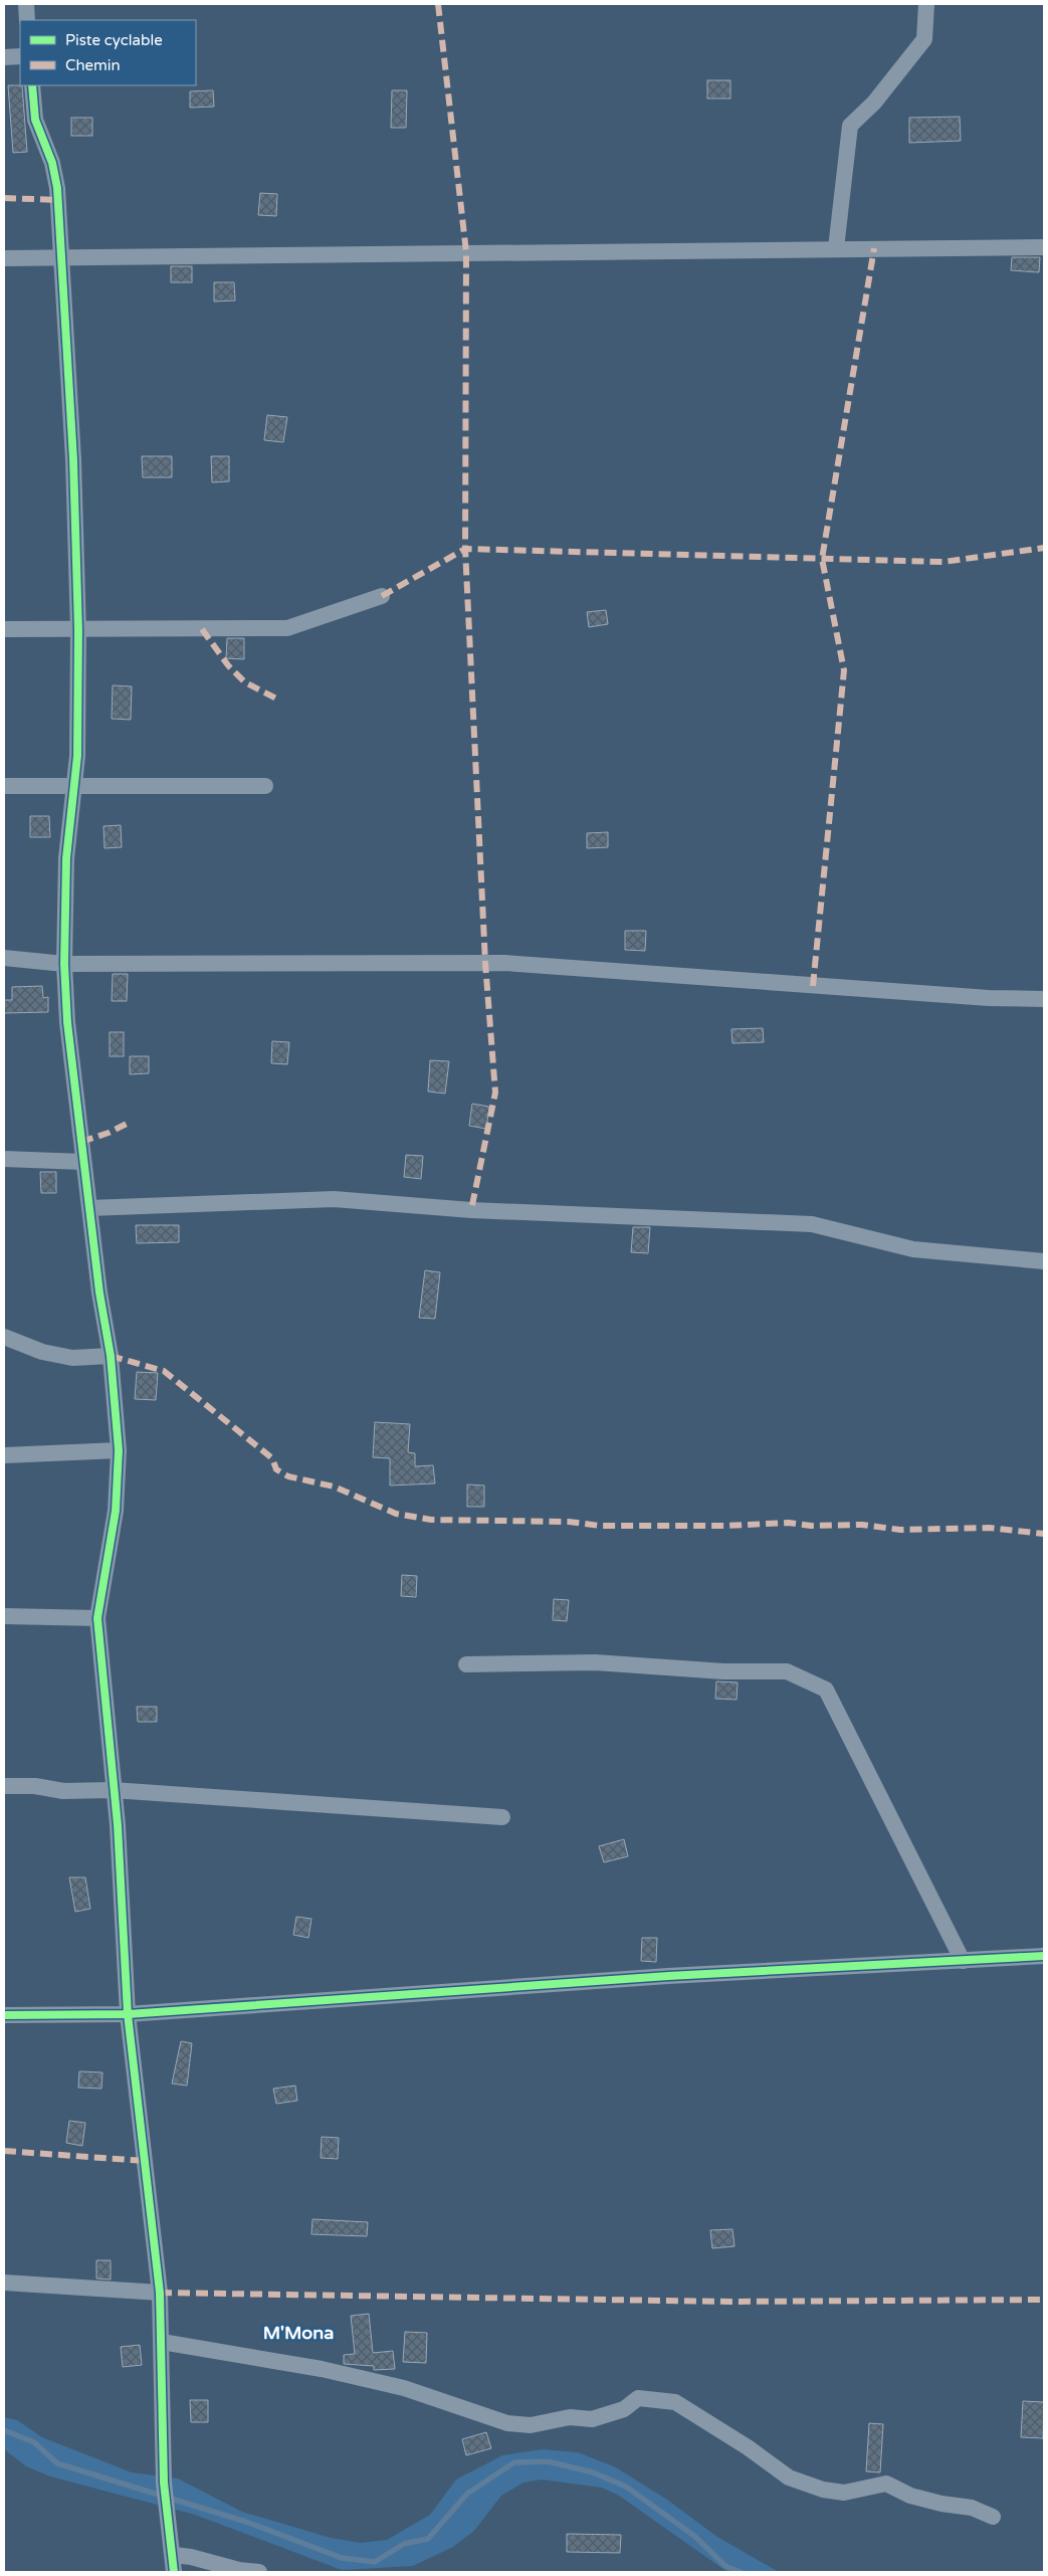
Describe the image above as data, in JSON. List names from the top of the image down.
{
  "districts": ["M'Mona"],
  "legend": ["Piste cyclable", "Chemin"]
}
